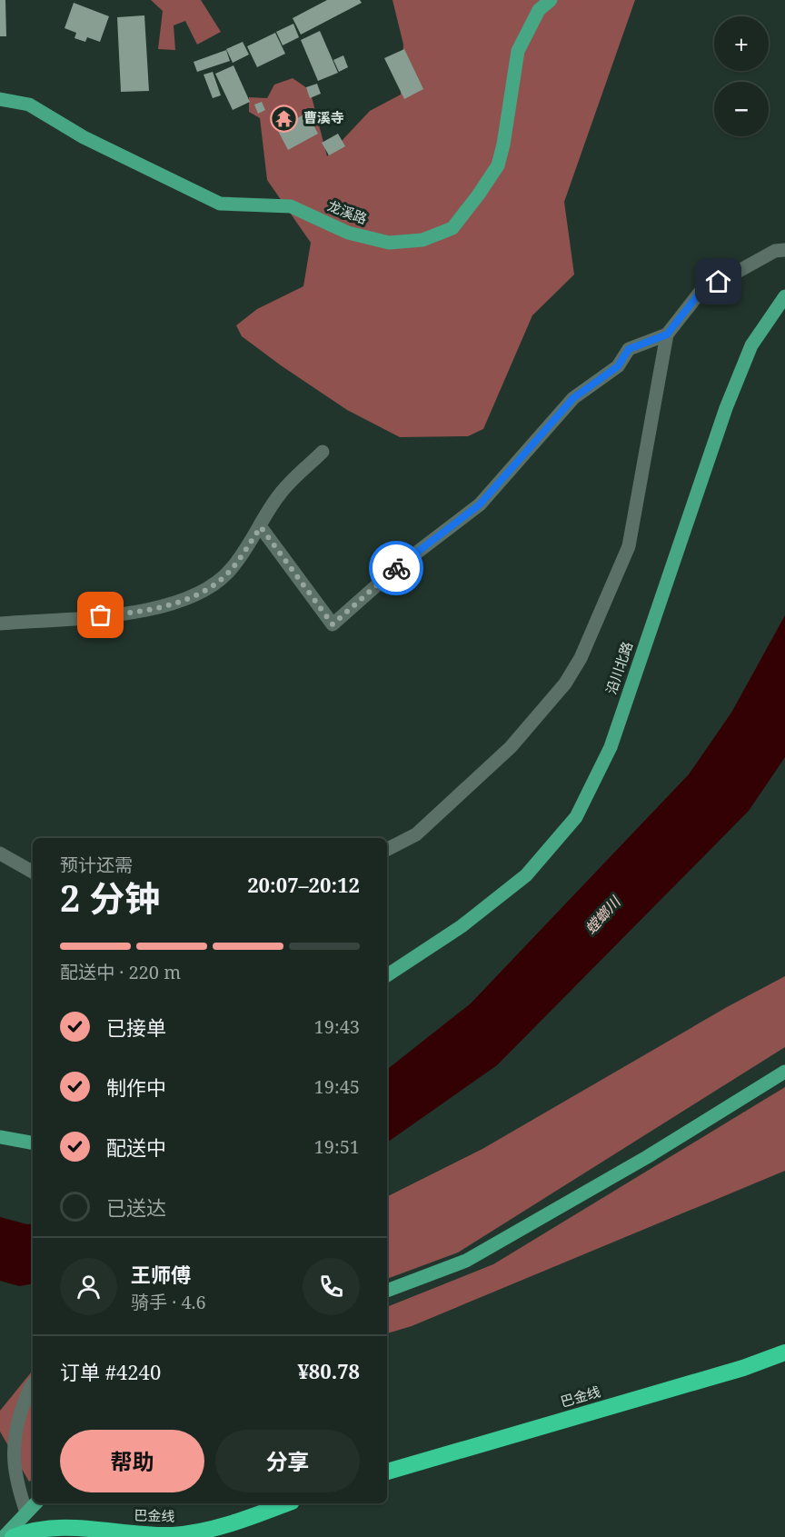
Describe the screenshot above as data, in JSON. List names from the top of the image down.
{
  "streets": {
    "highway": ["巴金线"],
    "main road": ["龙溪路", "沿川北路"]
  },
  "water": ["螳螂川"],
  "places": {
    "temple": ["曹溪寺"]
  },
  "page": {
    "map_buttons": ["+", "−"],
    "heading": ["2 分钟", "预计还需", "20:07–20:12"],
    "panel": [
      "王师傅",
      "骑手 · 4.6",
      "订单 #4240",
      "¥80.78"
    ],
    "bar": "配送中 · 220 m",
    "list": [
      ["已接单", "19:43"],
      ["制作中", "19:45"],
      ["配送中", "19:51"],
      "已送达"
    ],
    "buttons": ["帮助", "分享"]
  }
}
